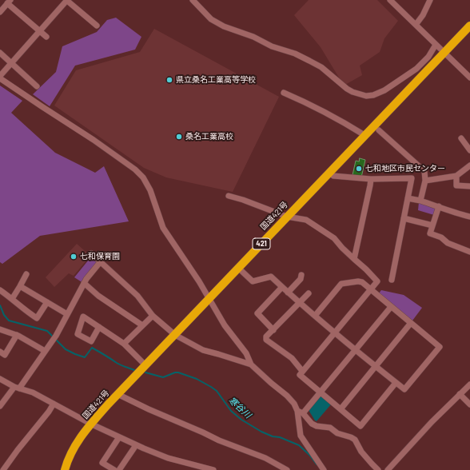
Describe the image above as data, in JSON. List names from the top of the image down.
{
  "streets": {
    "highway": ["国道421号", "421"]
  },
  "water": ["寒谷川"],
  "places": [
    "県立桑名工業高等学校",
    "桑名工業高校",
    "七和地区市民センター",
    "七和保育園"
  ]
}
